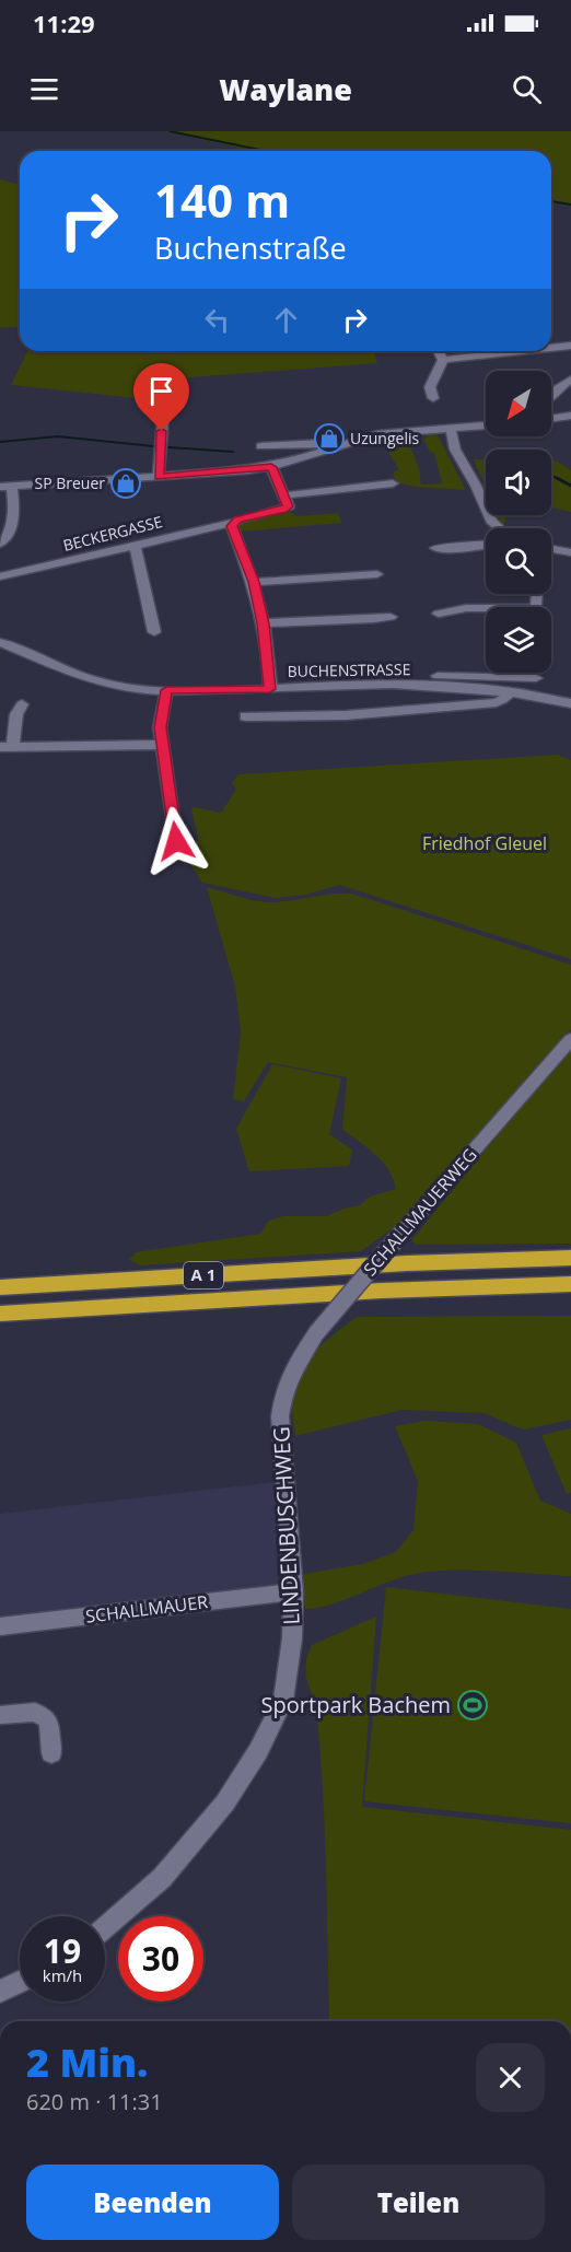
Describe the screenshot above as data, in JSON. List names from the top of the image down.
{
  "streets": {
    "highway": ["A 1"],
    "street": [
      "BECKERGASSE",
      "BUCHENSTRASSE",
      "SCHALLMAUERWEG",
      "LINDENBUSCHWEG",
      "SCHALLMAUER"
    ]
  },
  "crossings": [
    ["SCHALLMAUERWEG", "LINDENBUSCHWEG"],
    ["LINDENBUSCHWEG", "SCHALLMAUER"]
  ],
  "parks": ["Friedhof Gleuel"],
  "places": {
    "shop": ["Uzungelis", "SP Breuer"],
    "sports": ["Sportpark Bachem"]
  },
  "north": "bottom left",
  "page": {
    "status": "11:29",
    "header": "Waylane",
    "turn": ["140 m", "Buchenstraße"],
    "speed": "19 km/h",
    "limit": "30",
    "heading": ["2 Min.", "620 m · 11:31"],
    "buttons": ["Beenden", "Teilen"]
  }
}
